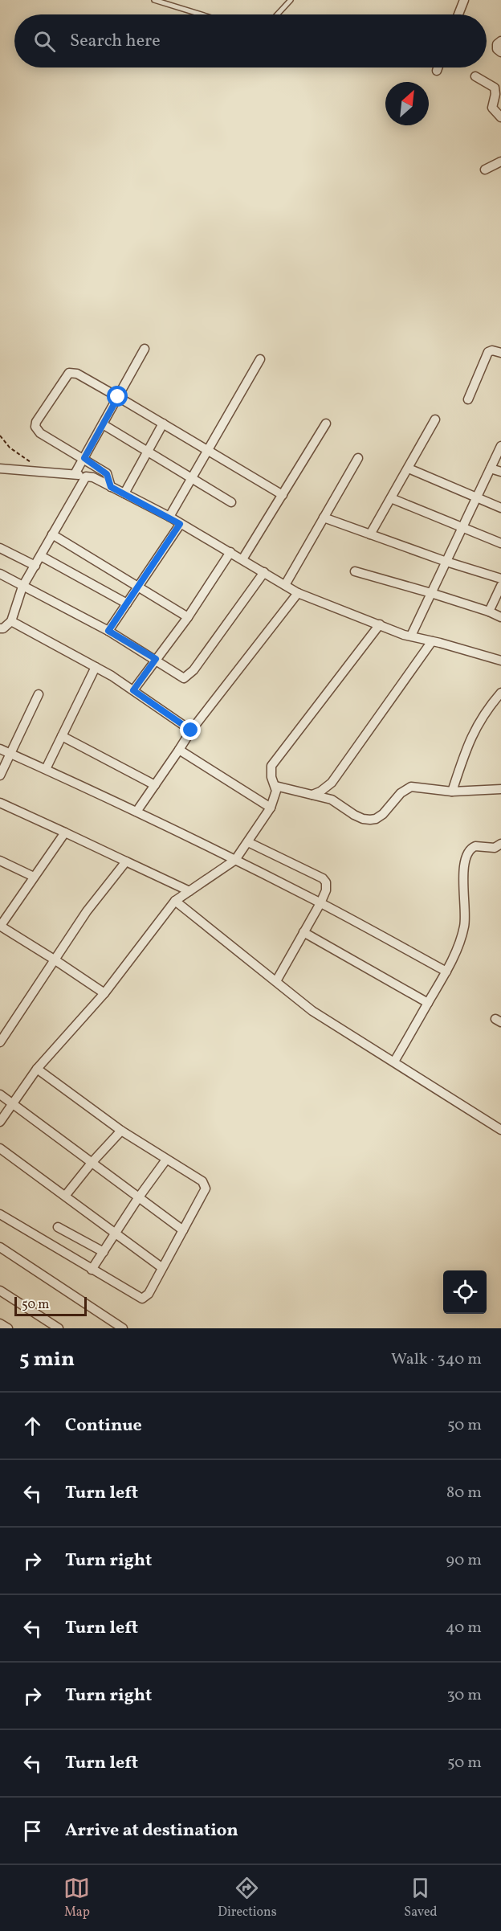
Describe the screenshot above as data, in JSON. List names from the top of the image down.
{
  "scale_bar": "50 m",
  "north": "top right",
  "page": {
    "search": "Search here",
    "scale": "50 m",
    "heading": ["5 min", "Walk · 340 m"],
    "list": [
      ["Continue", "50 m"],
      ["Turn left", "80 m"],
      ["Turn right", "90 m"],
      ["Turn left", "40 m"],
      ["Turn right", "30 m"],
      ["Turn left", "50 m"],
      "Arrive at destination"
    ],
    "nav": ["Map", "Directions", "Saved"]
  }
}
